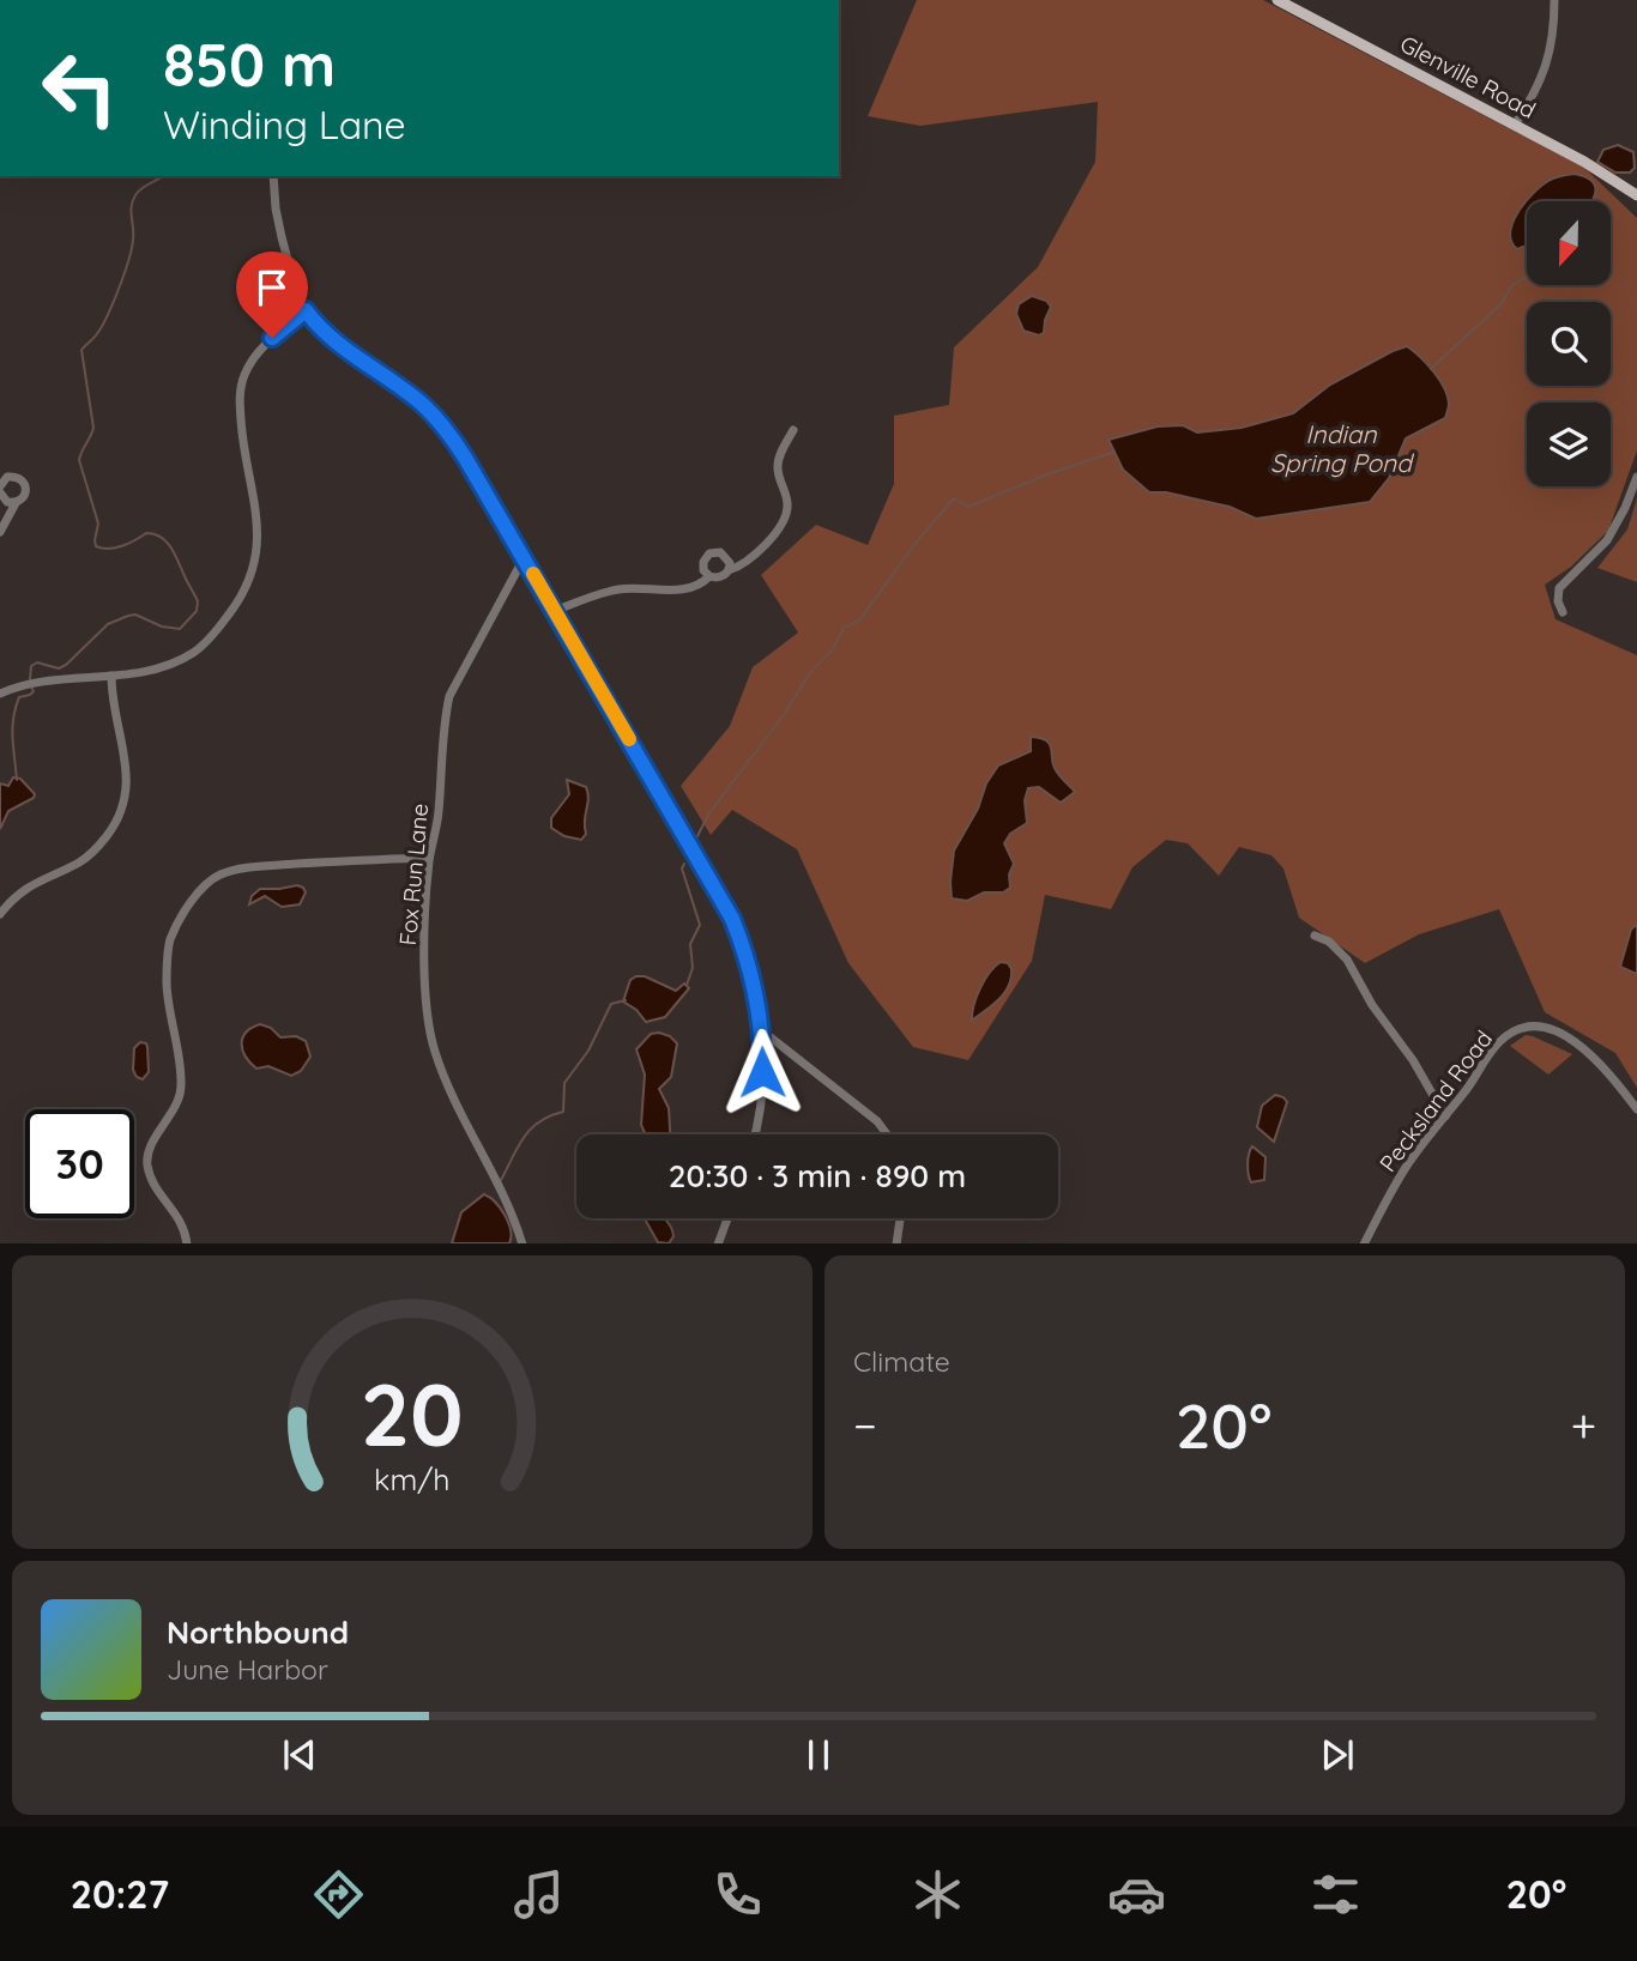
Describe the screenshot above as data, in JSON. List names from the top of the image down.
{
  "streets": {
    "main road": ["Glenville Road"],
    "street": ["Fox Run Lane", "Pecksland Road"]
  },
  "water": ["Indian Spring Pond"],
  "north": "bottom",
  "page": {
    "turn": ["850 m", "Winding Lane"],
    "limit": "30",
    "trip": "20:30 · 3 min · 890 m",
    "tile": "Climate",
    "heat": ["−", "20°", "+"],
    "song": ["Northbound", "June Harbor"],
    "tabs": ["20:27", "20°"],
    "gauge": ["20", "km/h"]
  }
}
